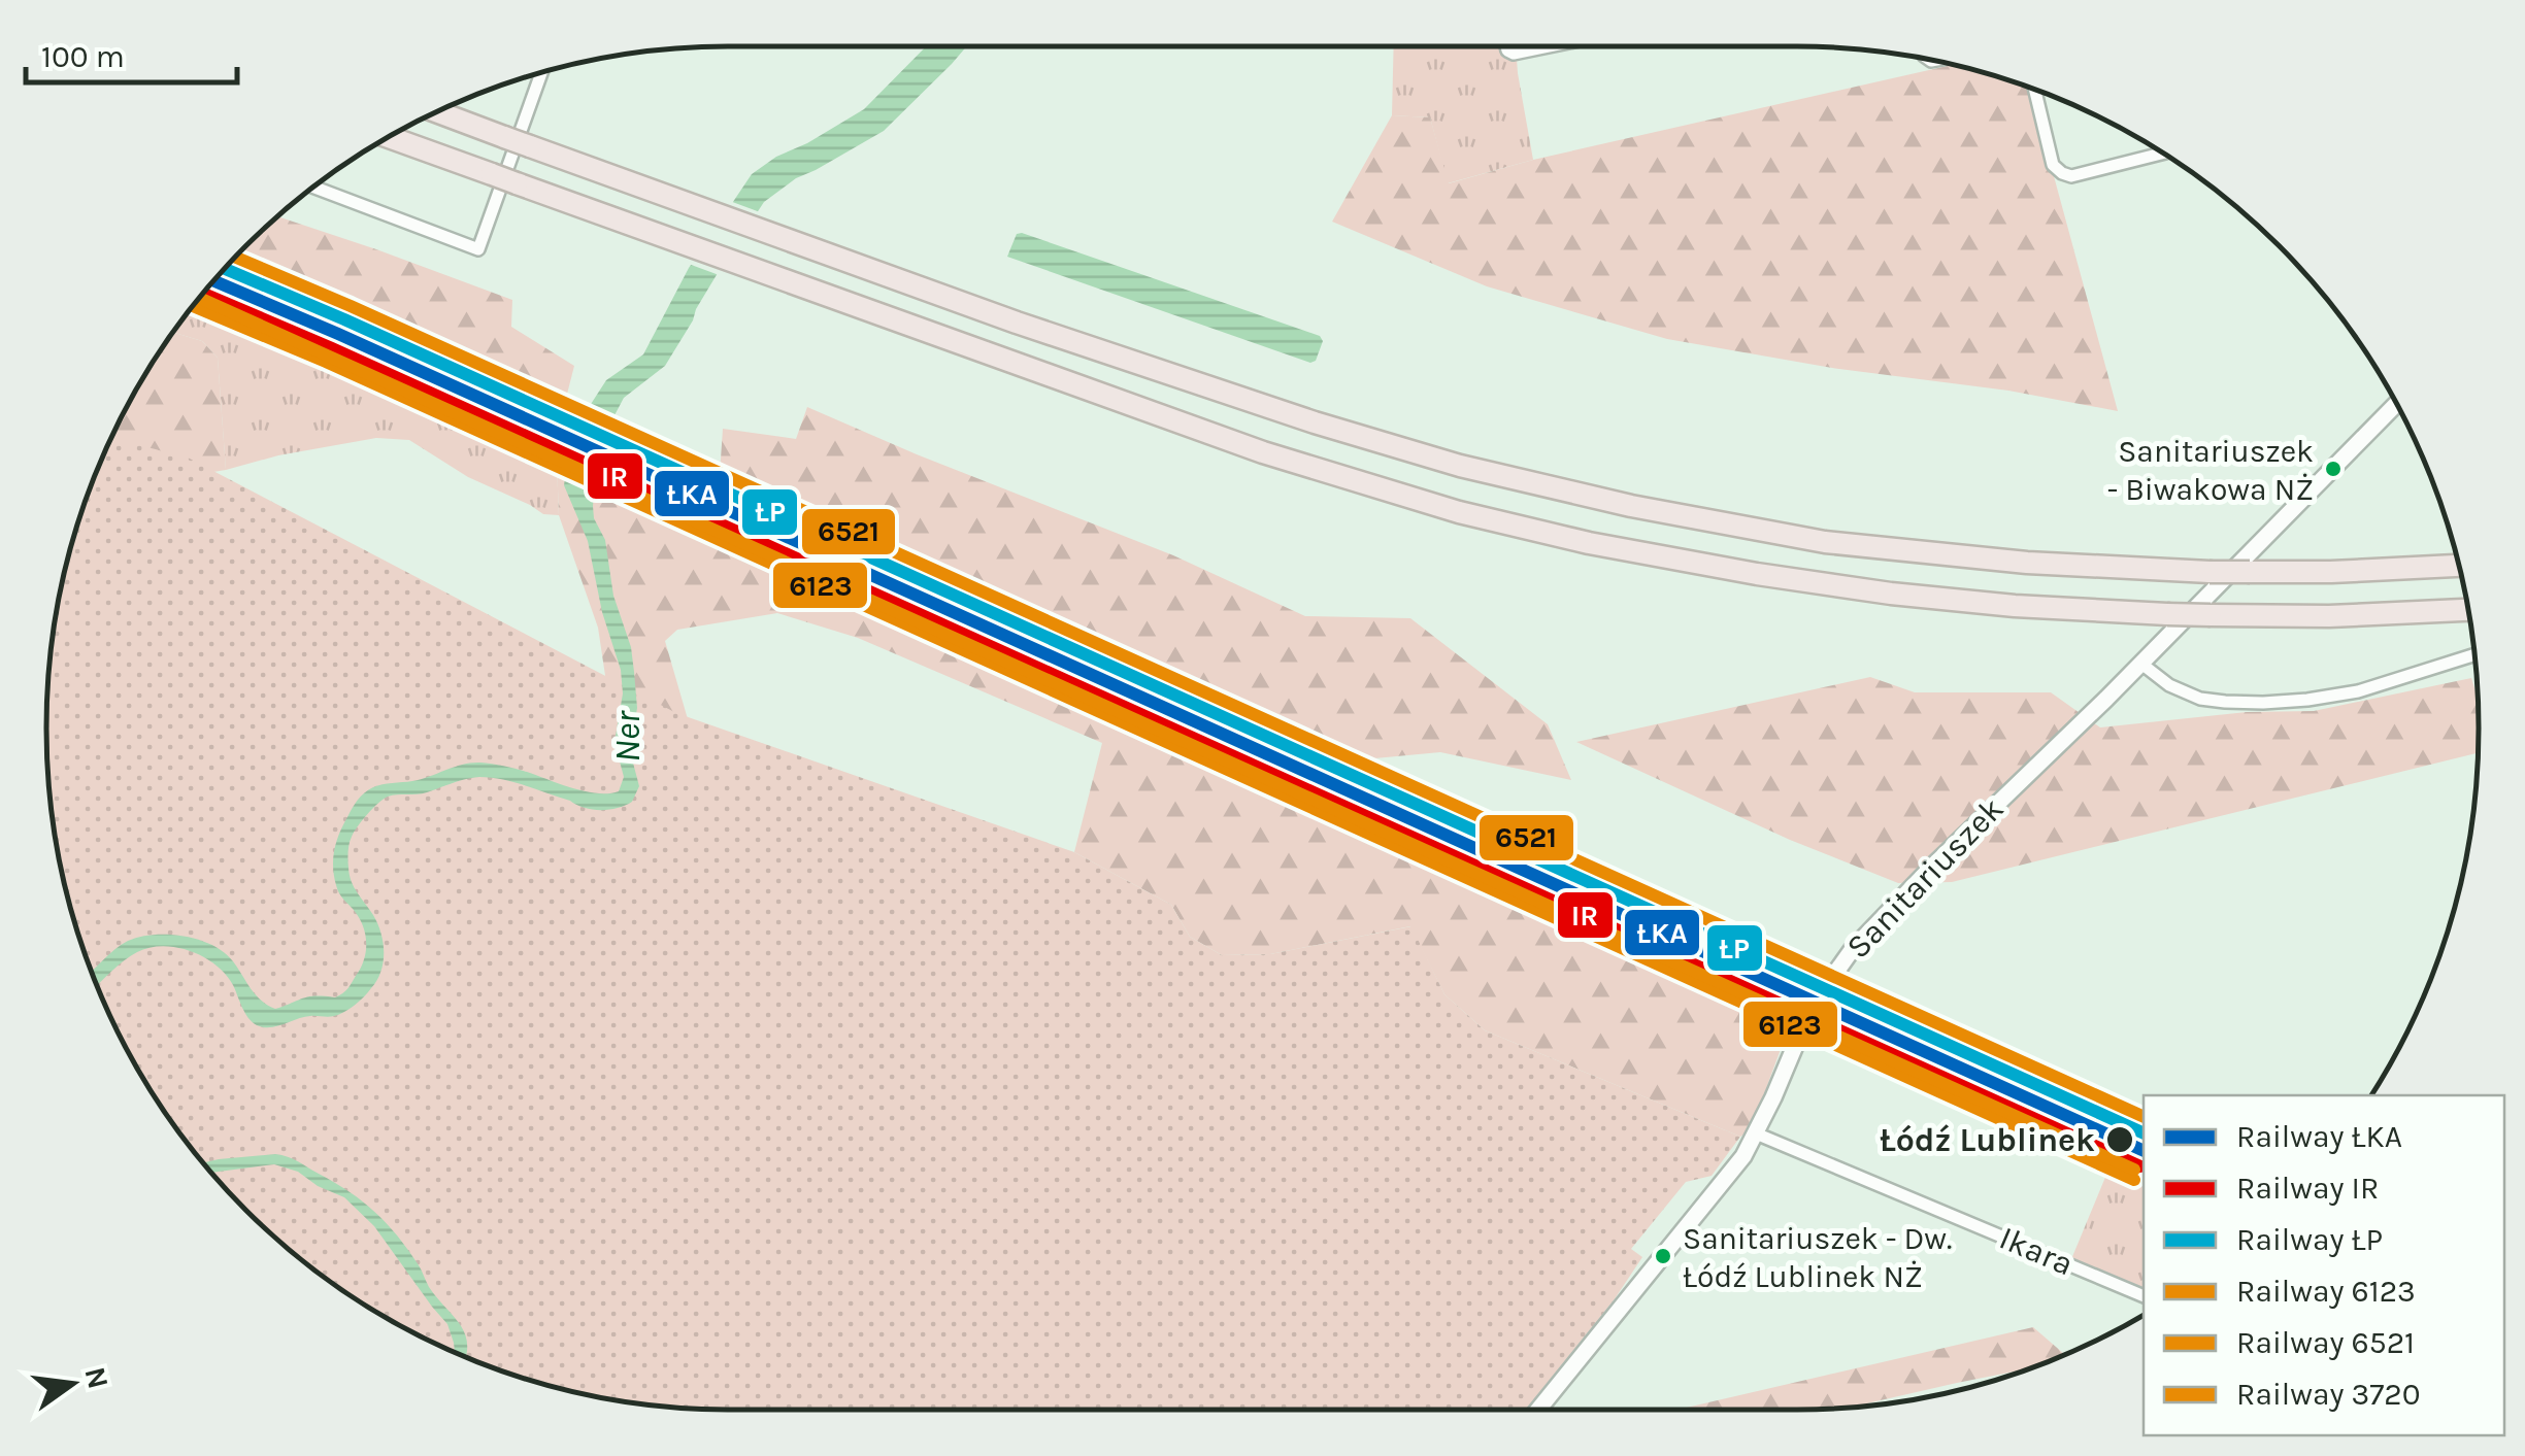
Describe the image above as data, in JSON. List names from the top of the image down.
{
  "streets": {
    "street": ["Sanitariuszek", "Ikara"]
  },
  "crossings": [
    ["Sanitariuszek", "Ikara"]
  ],
  "water": ["Ner"],
  "places": ["Sanitariuszek - Biwakowa NŻ", "Łódź Lublinek", "Sanitariuszek - Dw. Łódź Lublinek NŻ"],
  "lines": [
    "rail line 6521",
    "rail line ŁP",
    "rail line ŁKA",
    "rail line IR",
    "rail line 3720",
    "rail line 6123"
  ],
  "legend": [
    "Railway ŁKA",
    "Railway IR",
    "Railway ŁP",
    "Railway 6123",
    "Railway 6521",
    "Railway 3720"
  ],
  "scale_bar": "100 m",
  "north": "right"
}
